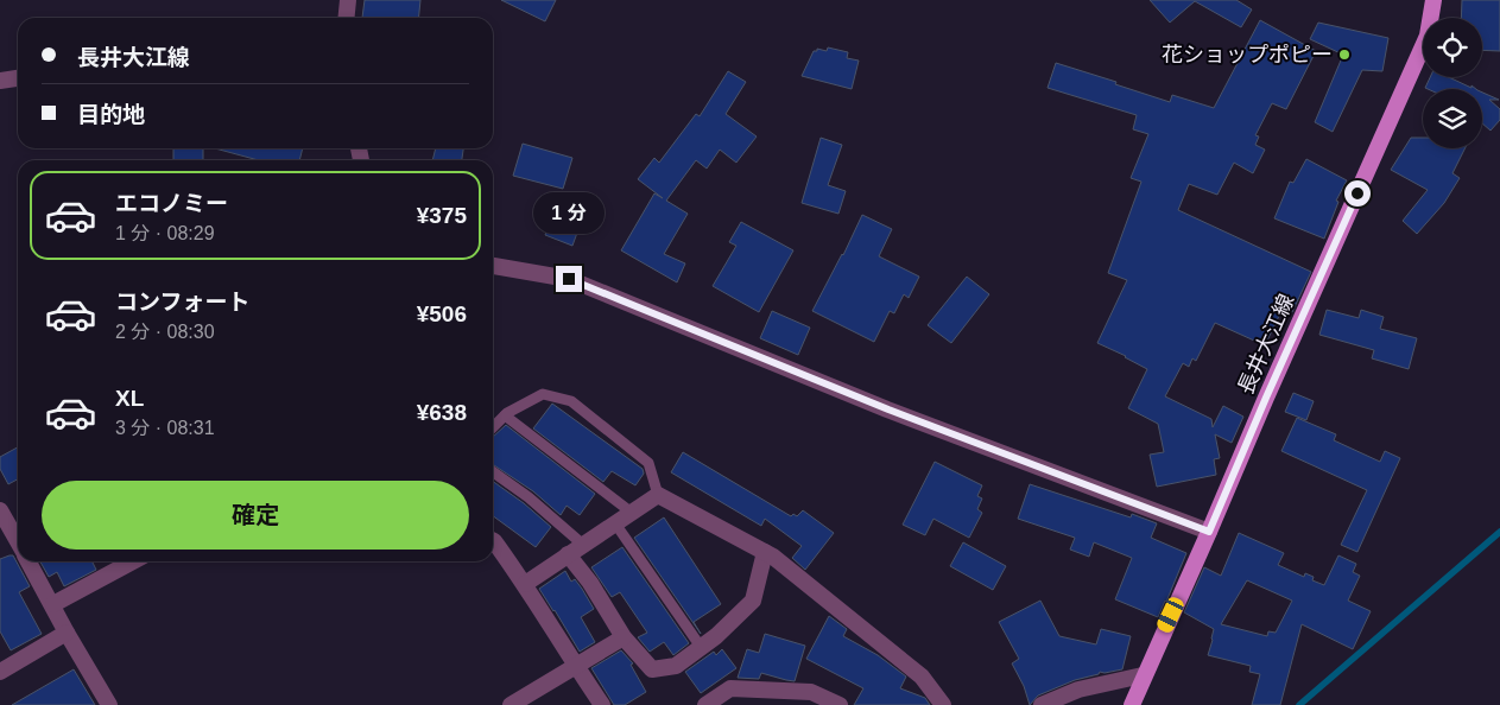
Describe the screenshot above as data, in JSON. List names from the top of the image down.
{
  "streets": {
    "main road": ["長井大江線"]
  },
  "places": ["花ショップポピー"],
  "page": {
    "banner": ["長井大江線", "目的地"],
    "list": [
      {
        "name": "エコノミー",
        "note": "1 分 · 08:29",
        "value": "¥375"
      },
      {
        "name": "コンフォート",
        "note": "2 分 · 08:30",
        "value": "¥506"
      },
      {
        "name": "XL",
        "note": "3 分 · 08:31",
        "value": "¥638"
      }
    ],
    "bubble": "1 分",
    "buttons": "確定"
  }
}
